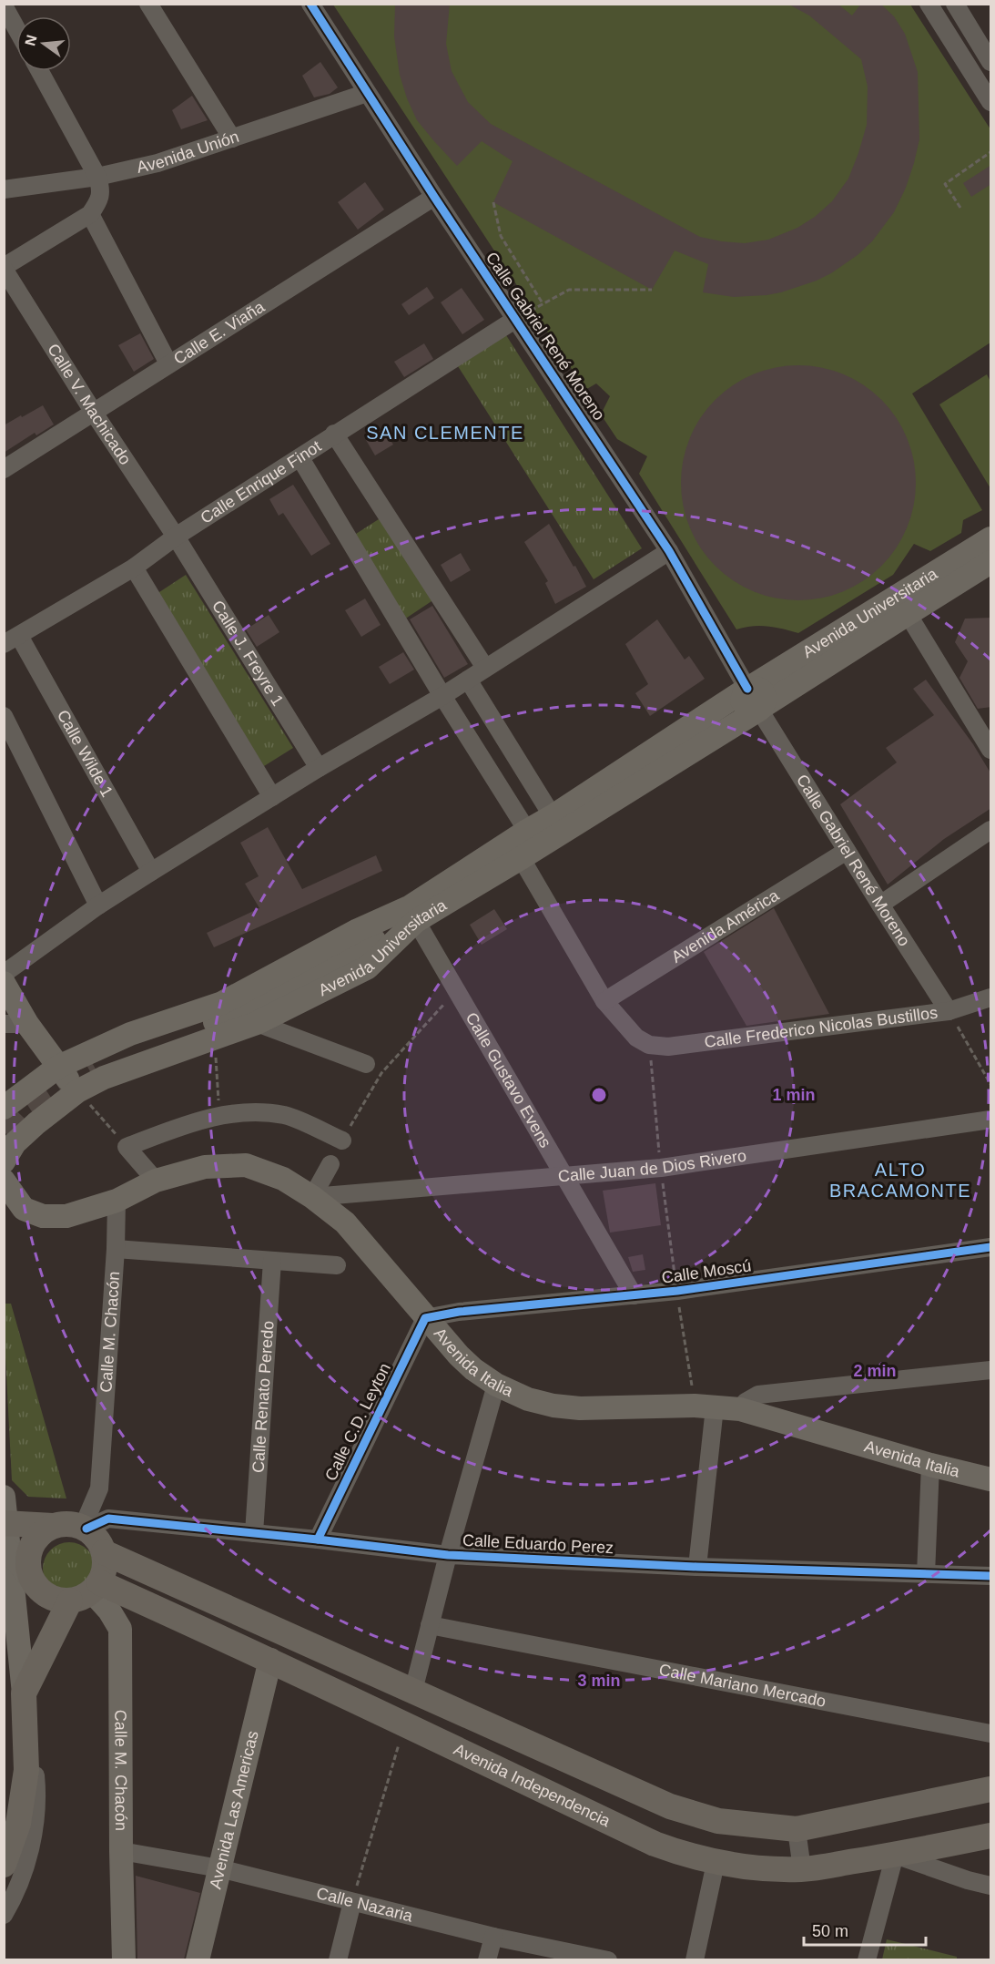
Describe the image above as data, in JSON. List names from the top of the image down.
{
  "streets": {
    "highway": ["Avenida Independencia"],
    "main road": [
      "Avenida Universitaria",
      "Calle M. Chacón",
      "Avenida Italia",
      "Avenida Las Americas"
    ],
    "street": [
      "Avenida Unión",
      "Calle E. Viaña",
      "Calle Gabriel René Moreno",
      "Calle V. Machicado",
      "Calle Enrique Finot",
      "Calle J. Freyre 1",
      "Calle Wilde 1",
      "Avenida América",
      "Calle Frederico Nicolas Bustillos",
      "Calle Gustavo Evens",
      "Calle Juan de Dios Rivero",
      "Calle Moscú",
      "Calle Renato Peredo",
      "Calle C.D. Leyton",
      "Calle Eduardo Perez",
      "Calle Mariano Mercado",
      "Calle Nazaria"
    ]
  },
  "crossings": [
    ["Avenida Unión", "Calle Gabriel René Moreno"],
    ["Calle E. Viaña", "Calle Gabriel René Moreno"],
    ["Calle E. Viaña", "Calle V. Machicado"],
    ["Calle Gabriel René Moreno", "Calle Enrique Finot"],
    ["Calle Gabriel René Moreno", "Avenida Universitaria"],
    ["Calle Gabriel René Moreno", "Avenida América"],
    ["Calle Gabriel René Moreno", "Calle Frederico Nicolas Bustillos"],
    ["Calle V. Machicado", "Calle Enrique Finot"],
    ["Calle V. Machicado", "Calle J. Freyre 1"],
    ["Calle Enrique Finot", "Calle J. Freyre 1"],
    ["Calle Enrique Finot", "Calle Wilde 1"],
    ["Avenida Universitaria", "Calle Gustavo Evens"],
    ["Calle Gustavo Evens", "Calle Juan de Dios Rivero"],
    ["Calle Gustavo Evens", "Calle Moscú"],
    ["Calle Juan de Dios Rivero", "Avenida Italia"],
    ["Calle Moscú", "Avenida Italia"],
    ["Calle Moscú", "Calle C.D. Leyton"],
    ["Calle M. Chacón", "Avenida Italia"],
    ["Calle M. Chacón", "Calle Eduardo Perez"],
    ["Calle M. Chacón", "Avenida Independencia"],
    ["Calle M. Chacón", "Calle Nazaria"],
    ["Avenida Italia", "Calle C.D. Leyton"],
    ["Calle Renato Peredo", "Calle Eduardo Perez"],
    ["Calle C.D. Leyton", "Calle Eduardo Perez"],
    ["Calle Eduardo Perez", "Avenida Independencia"],
    ["Avenida Independencia", "Avenida Las Americas"],
    ["Avenida Las Americas", "Calle Nazaria"]
  ],
  "districts": ["SAN CLEMENTE", "ALTO BRACAMONTE"],
  "scale_bar": "50 m",
  "north": "left",
  "rings": ["1 min", "2 min", "3 min"]
}
